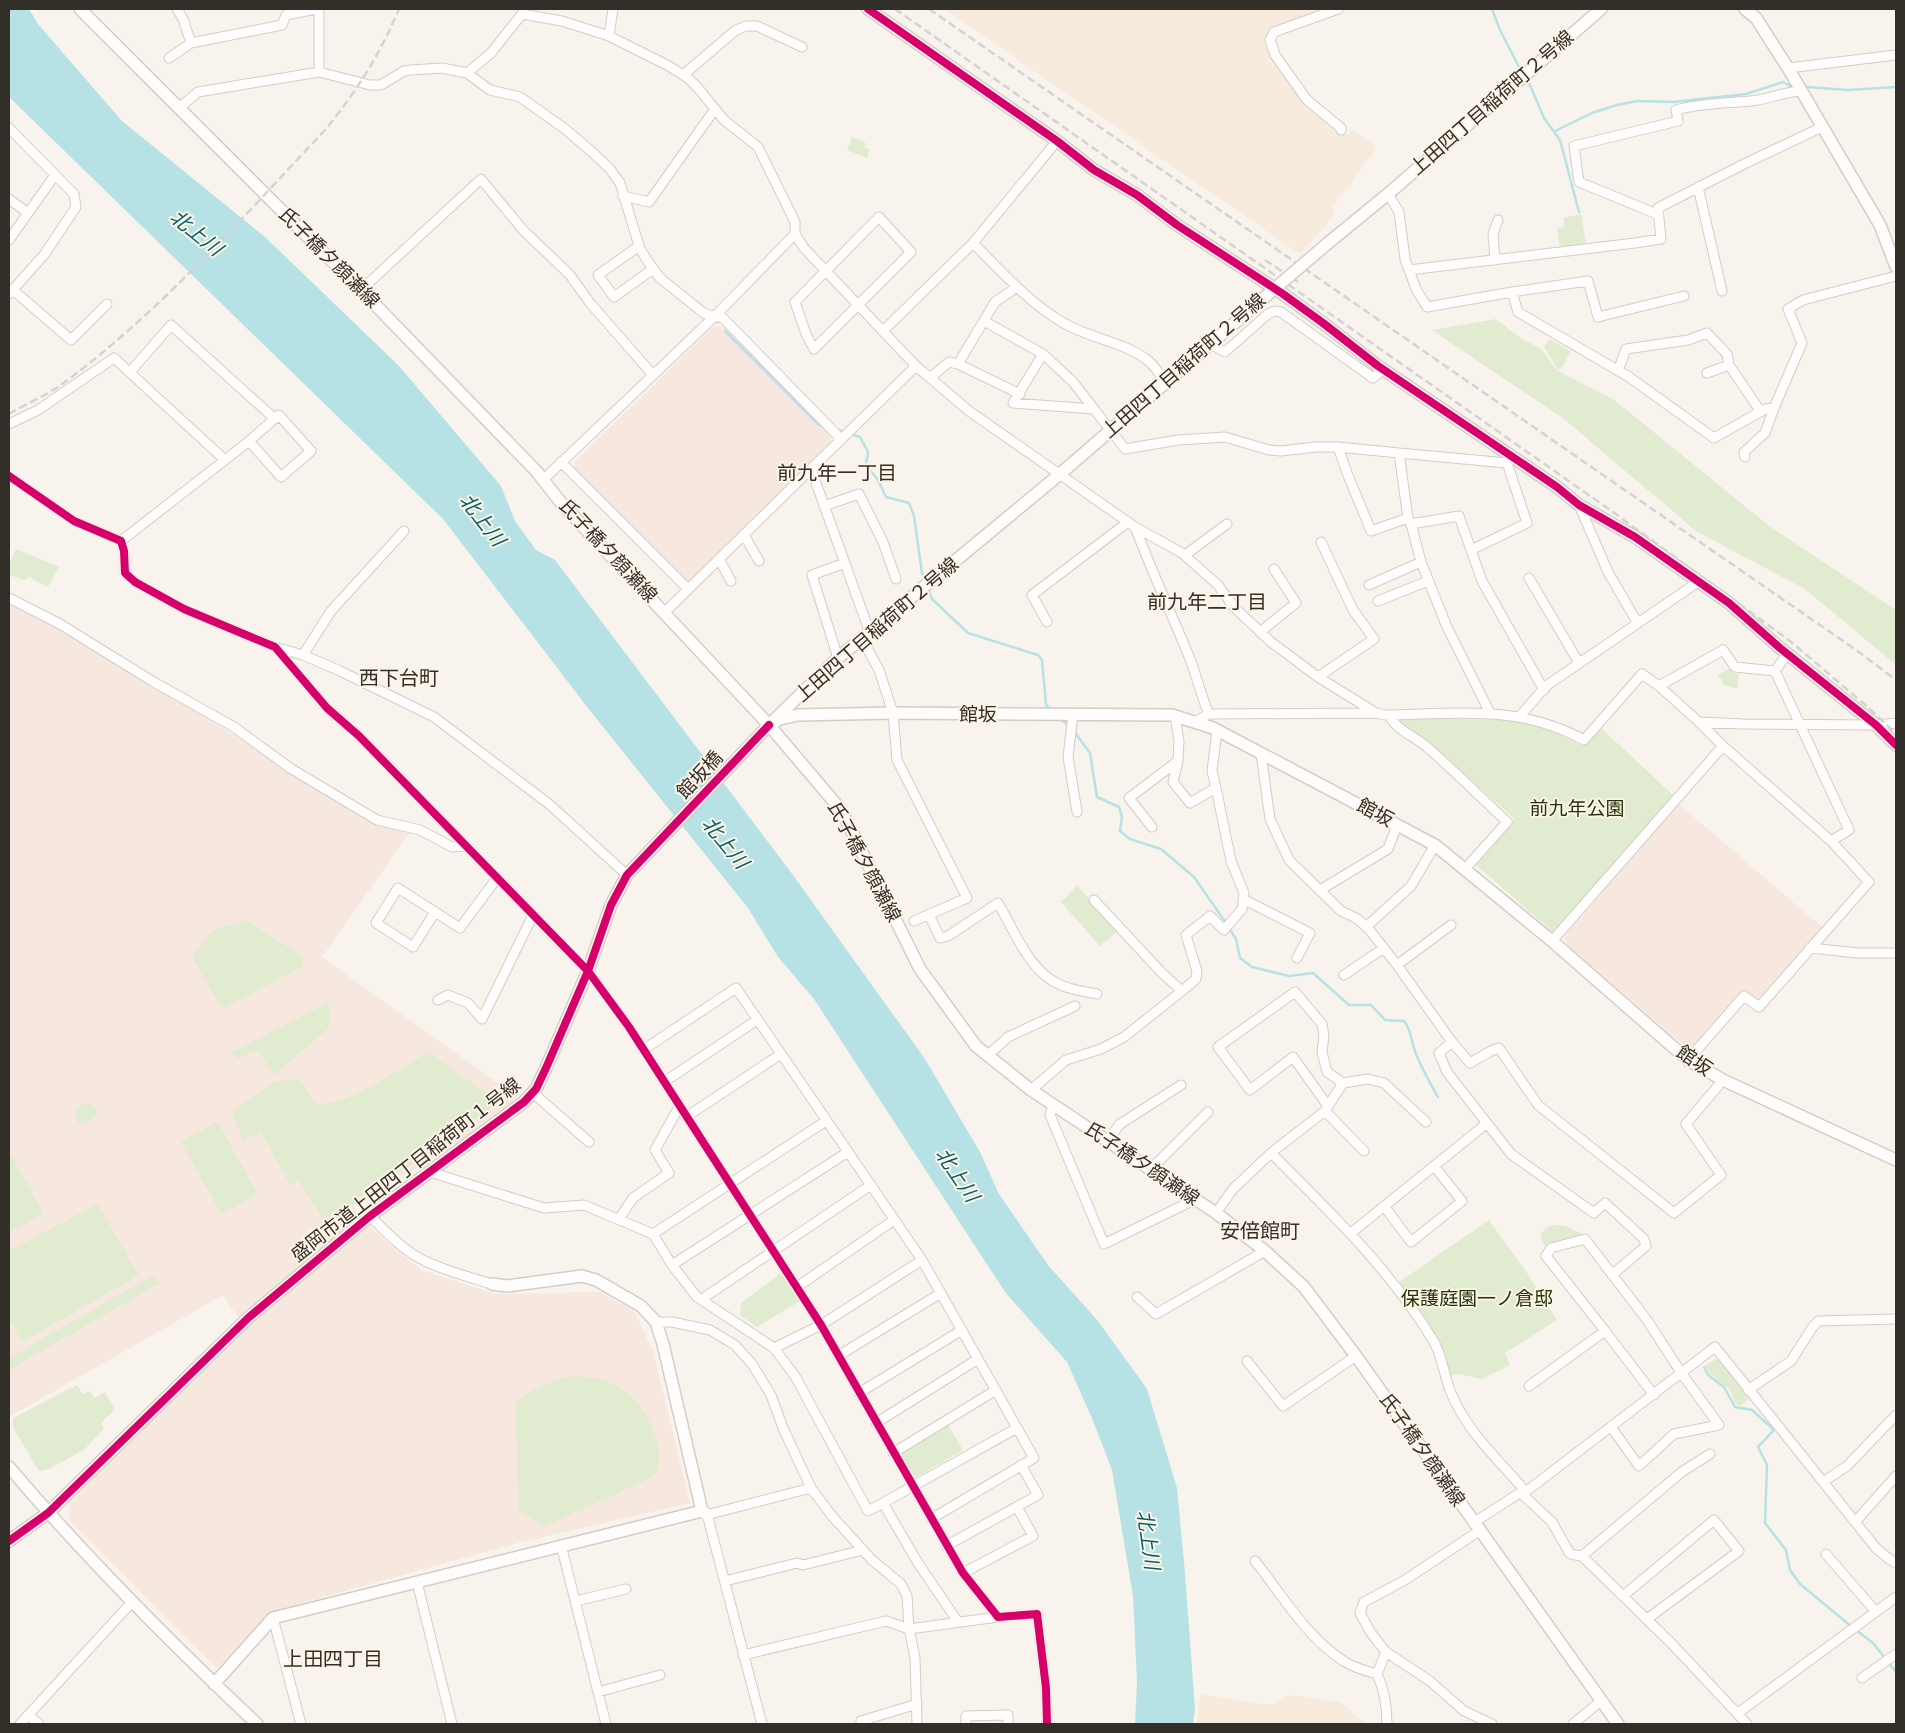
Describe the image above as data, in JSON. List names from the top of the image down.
{
  "streets": {
    "street": [
      "上田四丁目稲荷町２号線",
      "氏子橋夕顔瀬線",
      "館坂",
      "館坂橋",
      "盛岡市道上田四丁目稲荷町１号線"
    ]
  },
  "crossings": [
    ["上田四丁目稲荷町２号線", "氏子橋夕顔瀬線"],
    ["上田四丁目稲荷町２号線", "館坂"],
    ["上田四丁目稲荷町２号線", "館坂橋"],
    ["氏子橋夕顔瀬線", "館坂"],
    ["氏子橋夕顔瀬線", "館坂橋"],
    ["館坂", "館坂橋"],
    ["館坂橋", "盛岡市道上田四丁目稲荷町１号線"]
  ],
  "districts": [
    "前九年一丁目",
    "前九年二丁目",
    "西下台町",
    "安倍館町",
    "上田四丁目"
  ],
  "water": ["北上川"],
  "parks": ["前九年公園", "保護庭園一ノ倉邸"]
}
